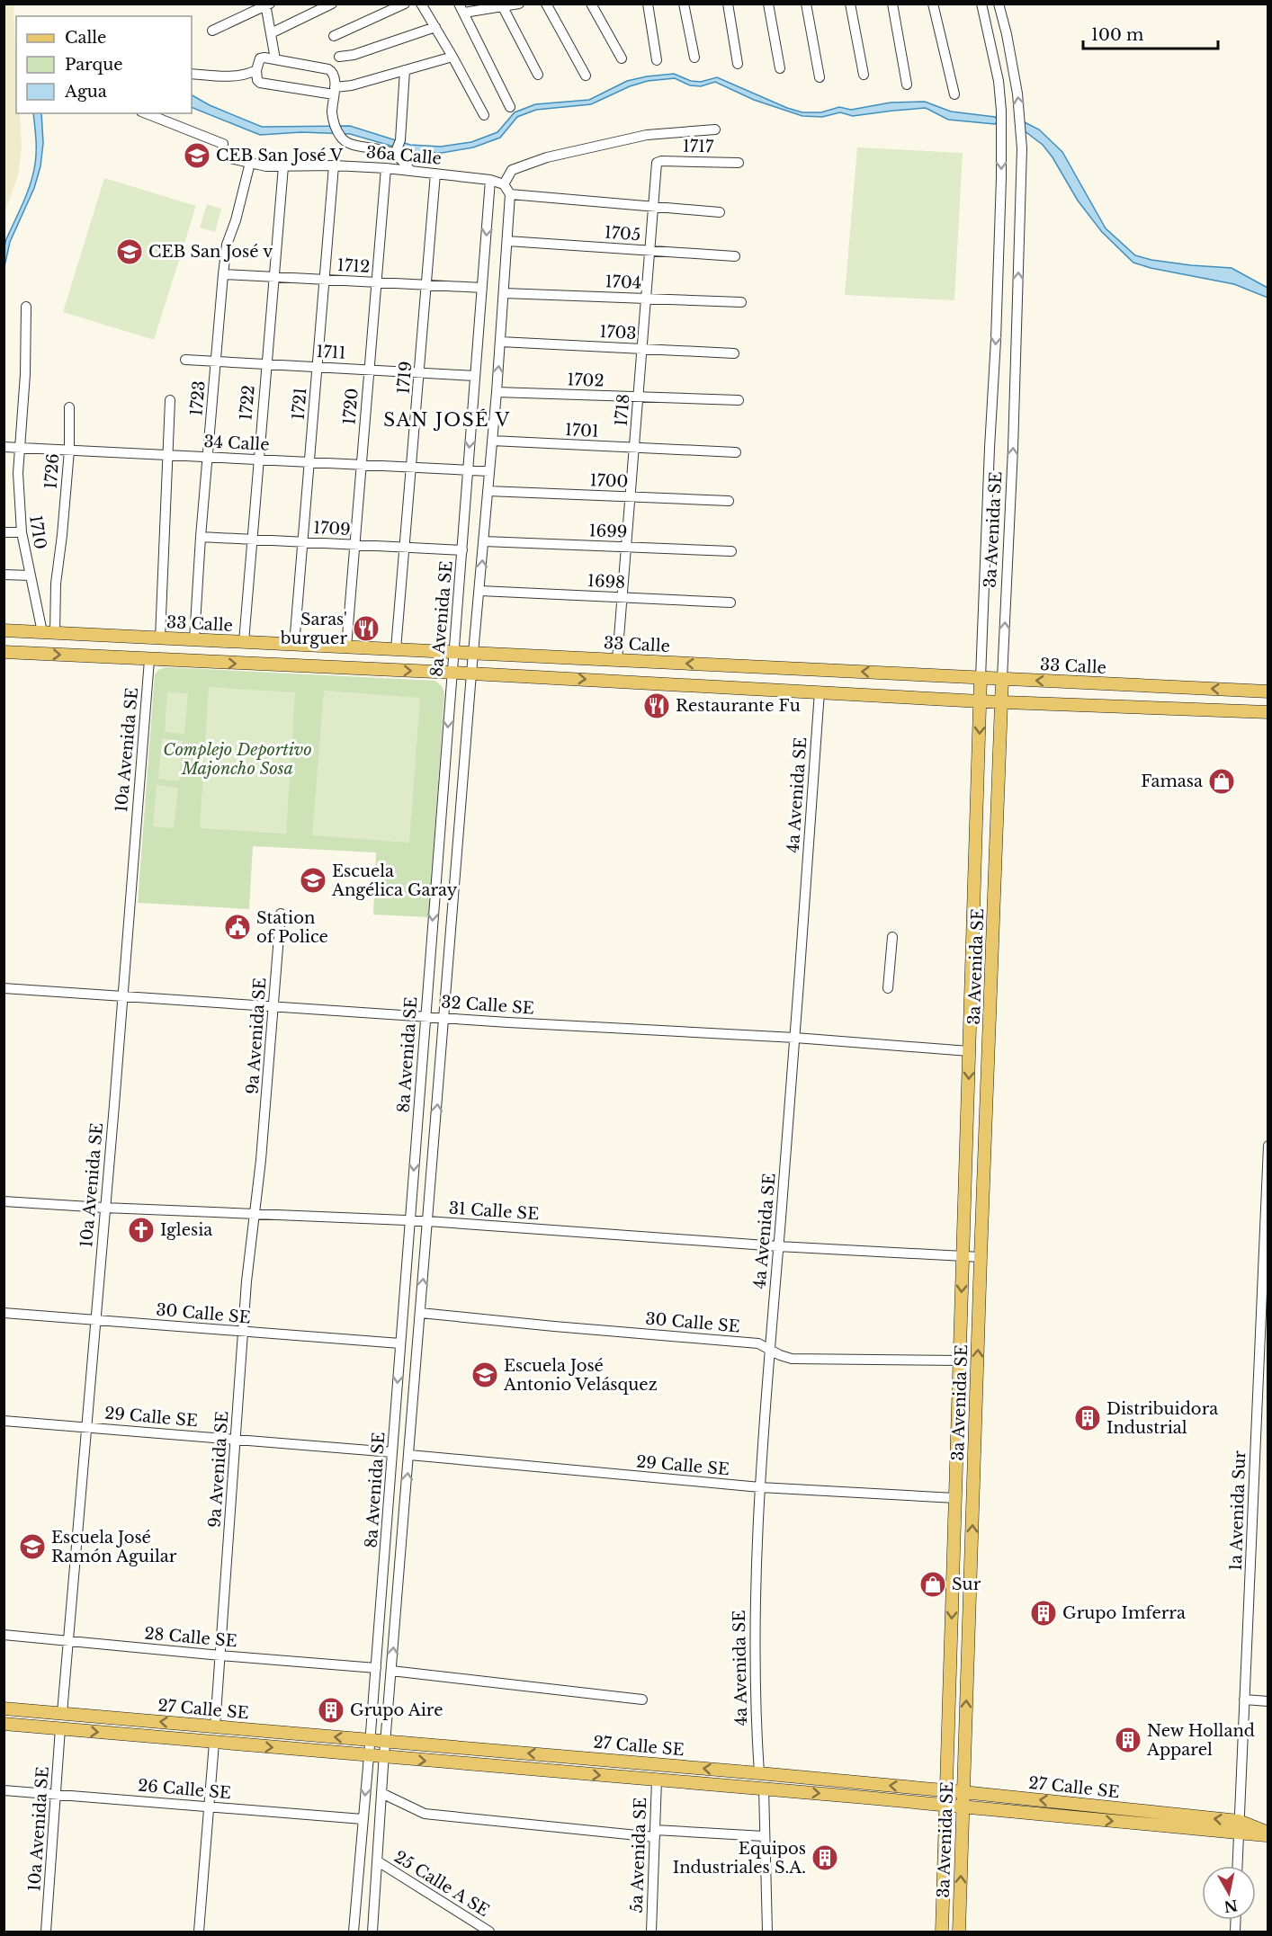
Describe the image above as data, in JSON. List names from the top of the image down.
{
  "streets": {
    "main road": ["3a Avenida SE", "33 Calle", "27 Calle SE"],
    "street": [
      "1717",
      "36a Calle",
      "1705",
      "1712",
      "1704",
      "1703",
      "1711",
      "1719",
      "1702",
      "1723",
      "1722",
      "1721",
      "1720",
      "1718",
      "1701",
      "34 Calle",
      "1726",
      "1700",
      "1709",
      "1699",
      "1710",
      "1698",
      "8a Avenida SE",
      "10a Avenida SE",
      "4a Avenida SE",
      "32 Calle SE",
      "9a Avenida SE",
      "31 Calle SE",
      "30 Calle SE",
      "29 Calle SE",
      "1a Avenida Sur",
      "28 Calle SE",
      "26 Calle SE",
      "5a Avenida SE",
      "25 Calle A SE"
    ]
  },
  "crossings": [
    ["1717", "1718"],
    ["36a Calle", "1719"],
    ["36a Calle", "1723"],
    ["36a Calle", "1722"],
    ["36a Calle", "1721"],
    ["36a Calle", "1720"],
    ["36a Calle", "8a Avenida SE"],
    ["1705", "1718"],
    ["1705", "8a Avenida SE"],
    ["1712", "1719"],
    ["1712", "1723"],
    ["1712", "1722"],
    ["1712", "1721"],
    ["1712", "1720"],
    ["1712", "8a Avenida SE"],
    ["1704", "1718"],
    ["1704", "8a Avenida SE"],
    ["1703", "1718"],
    ["1703", "8a Avenida SE"],
    ["1711", "1719"],
    ["1711", "1723"],
    ["1711", "1722"],
    ["1711", "1721"],
    ["1711", "1720"],
    ["1711", "8a Avenida SE"],
    ["1719", "34 Calle"],
    ["1719", "1709"],
    ["1719", "33 Calle"],
    ["1702", "1718"],
    ["1702", "8a Avenida SE"],
    ["1723", "34 Calle"],
    ["1723", "1709"],
    ["1723", "33 Calle"],
    ["1722", "34 Calle"],
    ["1722", "1709"],
    ["1722", "33 Calle"],
    ["1721", "34 Calle"],
    ["1721", "1709"],
    ["1721", "33 Calle"],
    ["1720", "34 Calle"],
    ["1720", "1709"],
    ["1720", "33 Calle"],
    ["1718", "1701"],
    ["1718", "1700"],
    ["1718", "1699"],
    ["1718", "1698"],
    ["1718", "33 Calle"],
    ["1701", "8a Avenida SE"],
    ["34 Calle", "1726"],
    ["34 Calle", "1710"],
    ["34 Calle", "8a Avenida SE"],
    ["1726", "1710"],
    ["1726", "33 Calle"],
    ["1700", "8a Avenida SE"],
    ["1709", "8a Avenida SE"],
    ["3a Avenida SE", "33 Calle"],
    ["3a Avenida SE", "32 Calle SE"],
    ["3a Avenida SE", "31 Calle SE"],
    ["3a Avenida SE", "30 Calle SE"],
    ["3a Avenida SE", "29 Calle SE"],
    ["3a Avenida SE", "27 Calle SE"],
    ["1699", "8a Avenida SE"],
    ["1710", "33 Calle"],
    ["1698", "8a Avenida SE"],
    ["8a Avenida SE", "33 Calle"],
    ["8a Avenida SE", "32 Calle SE"],
    ["8a Avenida SE", "31 Calle SE"],
    ["8a Avenida SE", "30 Calle SE"],
    ["8a Avenida SE", "29 Calle SE"],
    ["8a Avenida SE", "28 Calle SE"],
    ["8a Avenida SE", "27 Calle SE"],
    ["8a Avenida SE", "26 Calle SE"],
    ["8a Avenida SE", "25 Calle A SE"],
    ["10a Avenida SE", "32 Calle SE"],
    ["10a Avenida SE", "31 Calle SE"],
    ["10a Avenida SE", "30 Calle SE"],
    ["10a Avenida SE", "29 Calle SE"],
    ["10a Avenida SE", "28 Calle SE"],
    ["10a Avenida SE", "27 Calle SE"],
    ["10a Avenida SE", "26 Calle SE"],
    ["4a Avenida SE", "32 Calle SE"],
    ["4a Avenida SE", "31 Calle SE"],
    ["4a Avenida SE", "30 Calle SE"],
    ["4a Avenida SE", "29 Calle SE"],
    ["4a Avenida SE", "27 Calle SE"],
    ["32 Calle SE", "9a Avenida SE"],
    ["9a Avenida SE", "31 Calle SE"],
    ["9a Avenida SE", "30 Calle SE"],
    ["9a Avenida SE", "29 Calle SE"],
    ["9a Avenida SE", "28 Calle SE"],
    ["9a Avenida SE", "27 Calle SE"],
    ["1a Avenida Sur", "27 Calle SE"],
    ["27 Calle SE", "5a Avenida SE"]
  ],
  "districts": ["SAN JOSÉ V"],
  "parks": ["Complejo Deportivo Majoncho Sosa"],
  "places": {
    "school or university": [
      "CEB San José V",
      "CEB San José v",
      "Escuela Angélica Garay",
      "Escuela José Antonio Velásquez",
      "Escuela José Ramón Aguilar"
    ],
    "restaurant": ["Saras' burguer", "Restaurante Fu"],
    "shop": ["Famasa", "Sur"],
    "public building": ["Station of Police"],
    "church": ["Iglesia"],
    "building": [
      "Distribuidora Industrial",
      "Grupo Imferra",
      "Grupo Aire",
      "New Holland Apparel",
      "Equipos Industriales S.A."
    ]
  },
  "legend": ["Calle", "Parque", "Agua"],
  "scale_bar": "100 m",
  "north": "bottom"
}
